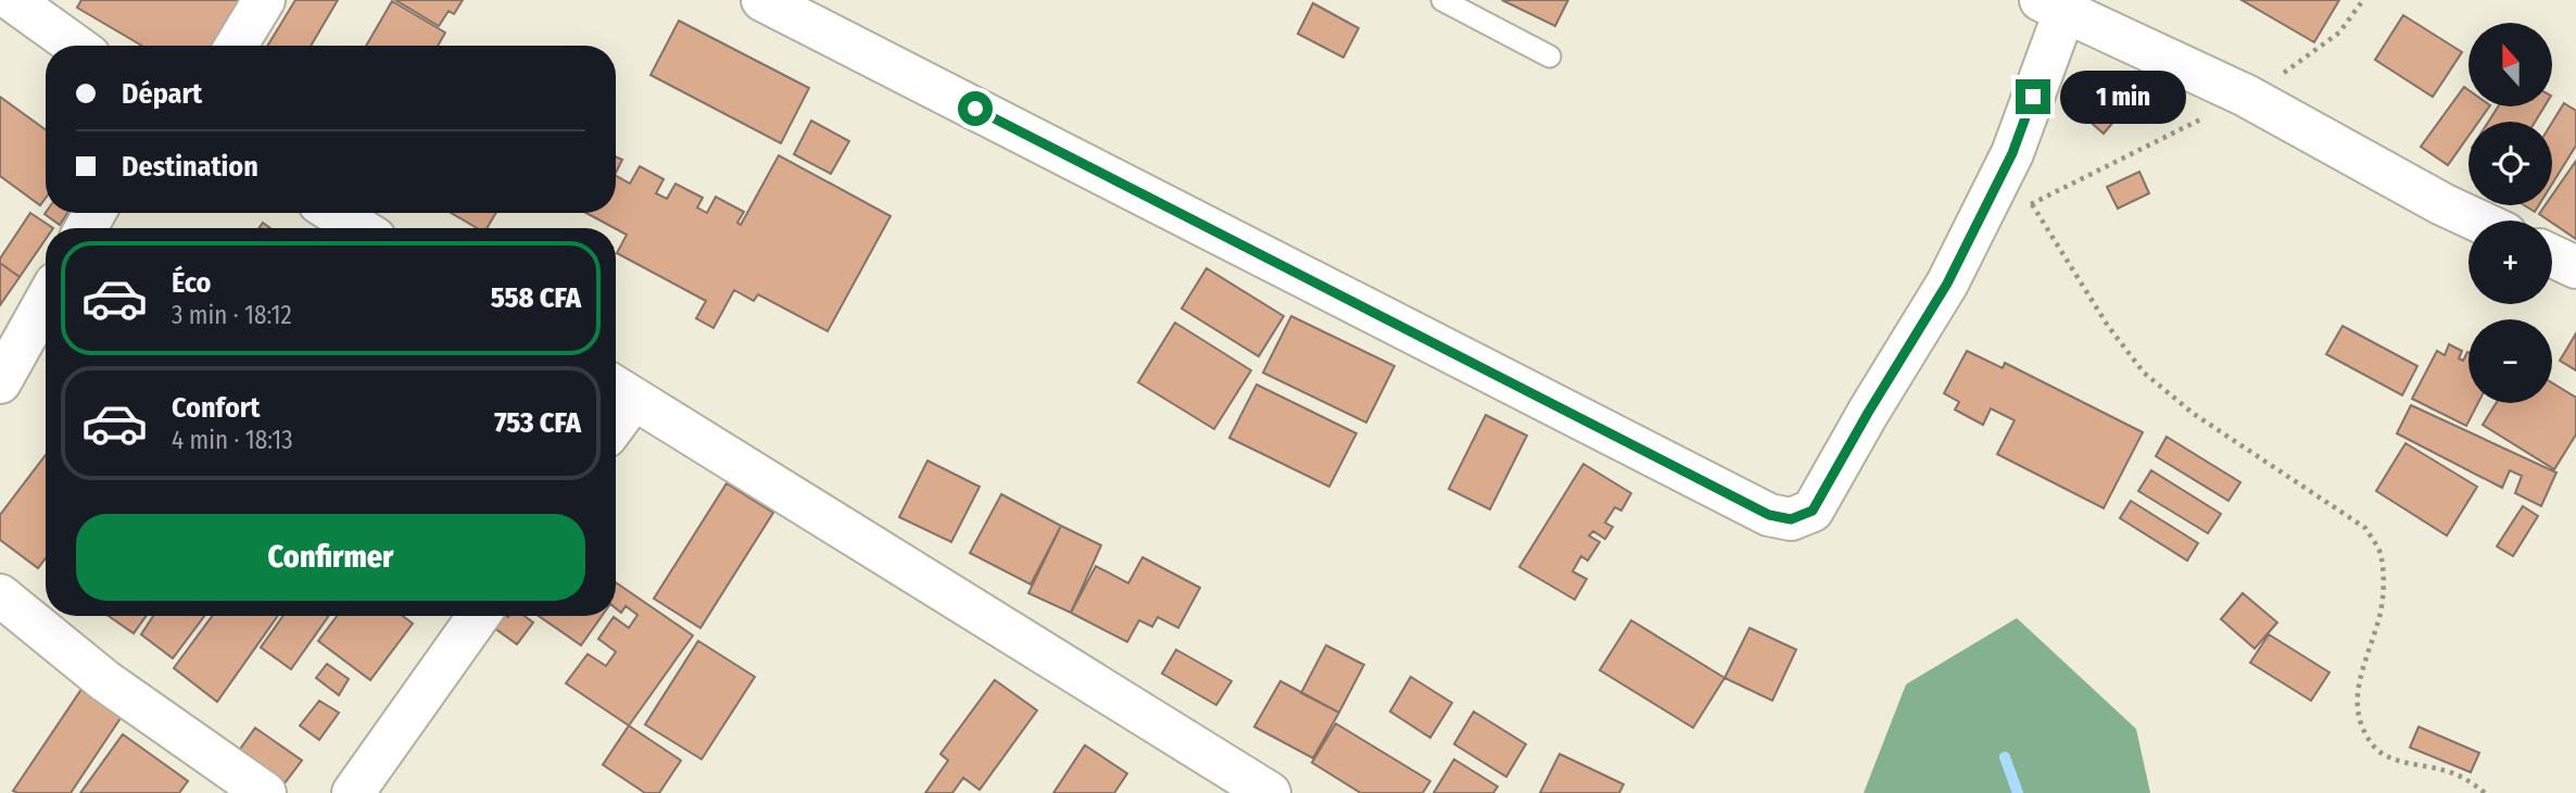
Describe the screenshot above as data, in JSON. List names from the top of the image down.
{
  "north": "top",
  "page": {
    "map_buttons": ["+", "−"],
    "banner": ["Départ", "Destination"],
    "bubble": "1 min",
    "list": [
      {
        "name": "Éco",
        "note": "3 min · 18:12",
        "value": "558 CFA"
      },
      {
        "name": "Confort",
        "note": "4 min · 18:13",
        "value": "753 CFA"
      }
    ],
    "buttons": "Confirmer"
  }
}
